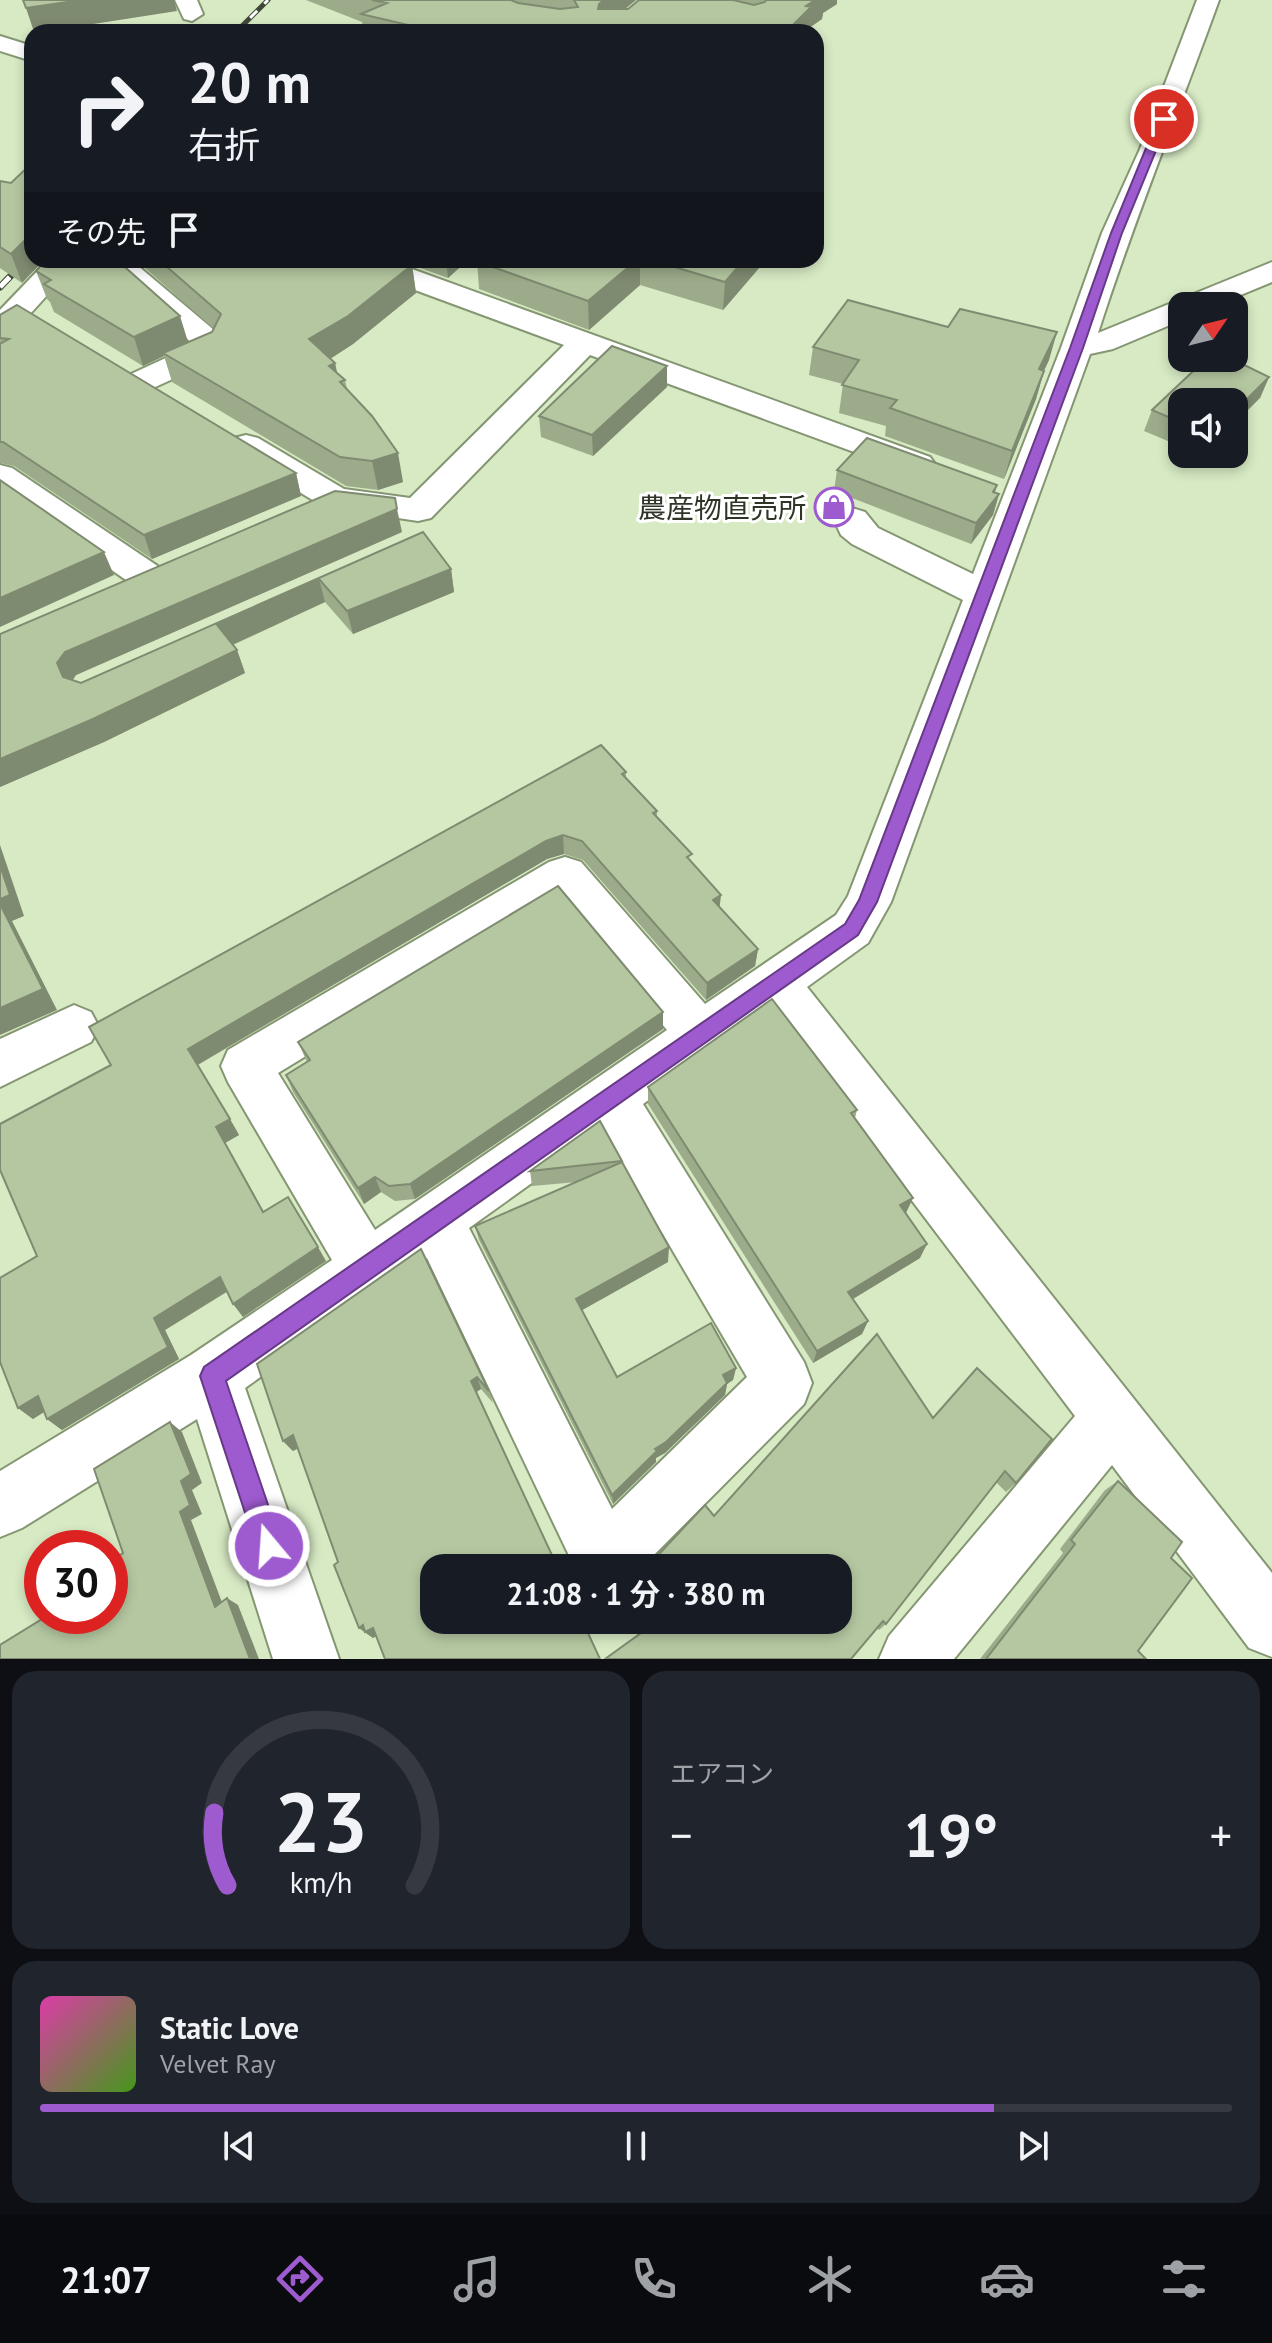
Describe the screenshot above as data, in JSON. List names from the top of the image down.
{
  "places": {
    "shop": ["農産物直売所"]
  },
  "north": "top right",
  "page": {
    "turn": ["20 m", "右折"],
    "then": "その先",
    "limit": "30",
    "trip": "21:08 · 1 分 · 380 m",
    "tile": "エアコン",
    "heat": ["−", "19°", "+"],
    "song": ["Static Love", "Velvet Ray"],
    "tabs": "21:07",
    "gauge": ["23", "km/h"]
  }
}
